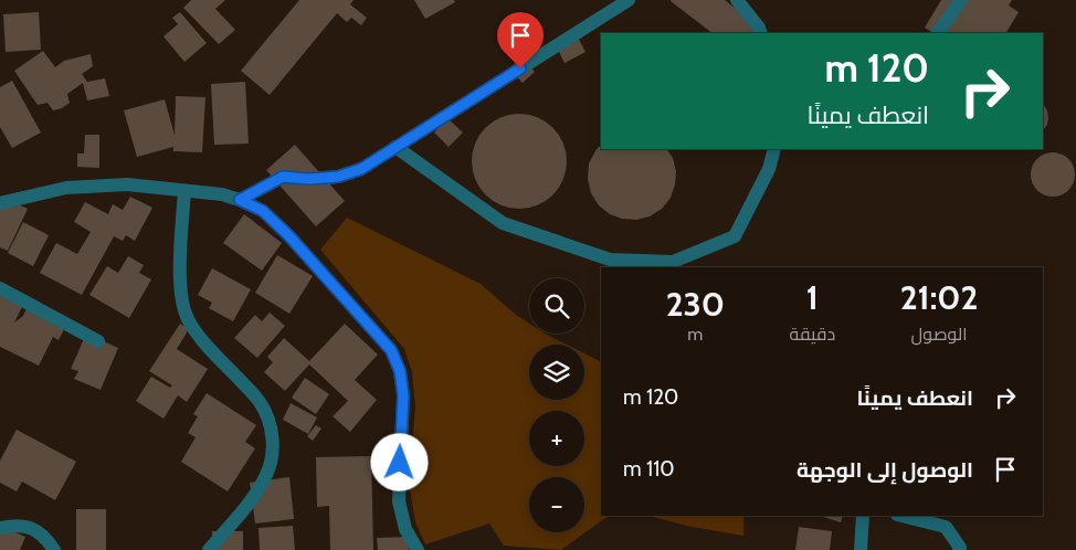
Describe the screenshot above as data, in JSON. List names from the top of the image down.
{
  "page": {
    "turn": ["120 m", "انعطف يمينًا"],
    "eta": [
      "21:02",
      "الوصول",
      "1",
      "دقيقة",
      "230",
      "m"
    ],
    "map_buttons": ["+", "−"],
    "list": [
      {
        "name": "انعطف يمينًا",
        "value": "120 m"
      },
      {
        "name": "الوصول إلى الوجهة",
        "value": "110 m"
      }
    ]
  }
}
